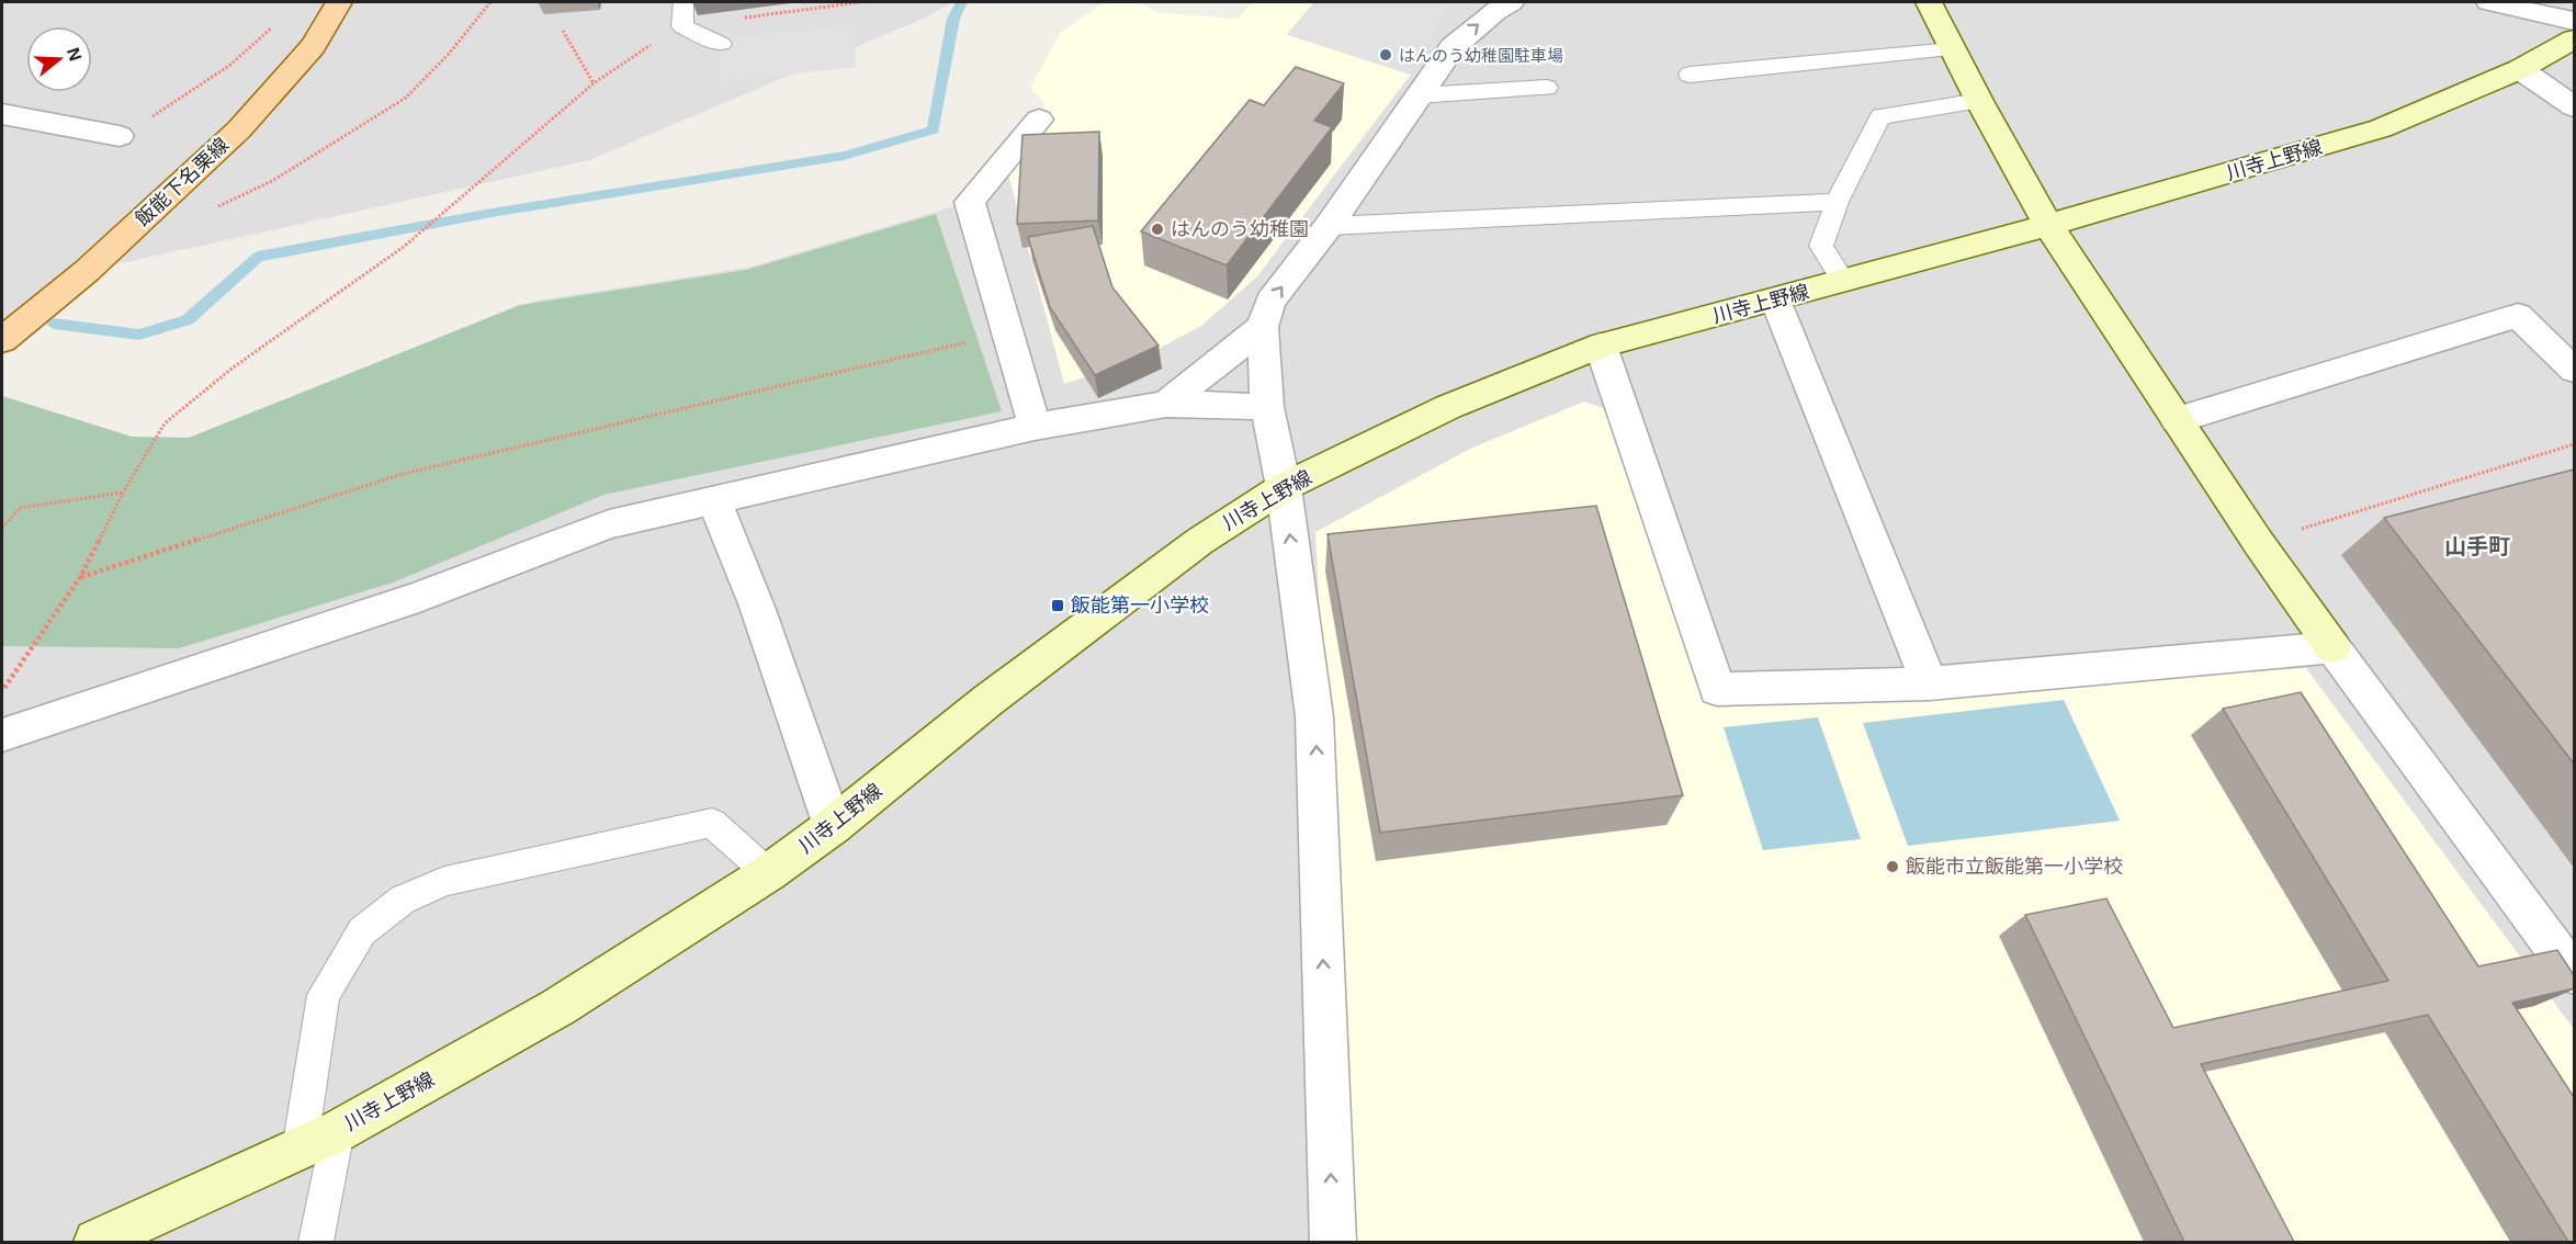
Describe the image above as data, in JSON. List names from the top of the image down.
{
  "streets": {
    "main road": ["飯能下名栗線"],
    "street": ["川寺上野線"]
  },
  "districts": ["山手町"],
  "places": {
    "other": ["はんのう幼稚園駐車場", "はんのう幼稚園", "飯能市立飯能第一小学校"],
    "transit": ["飯能第一小学校"]
  },
  "north": "right"
}
